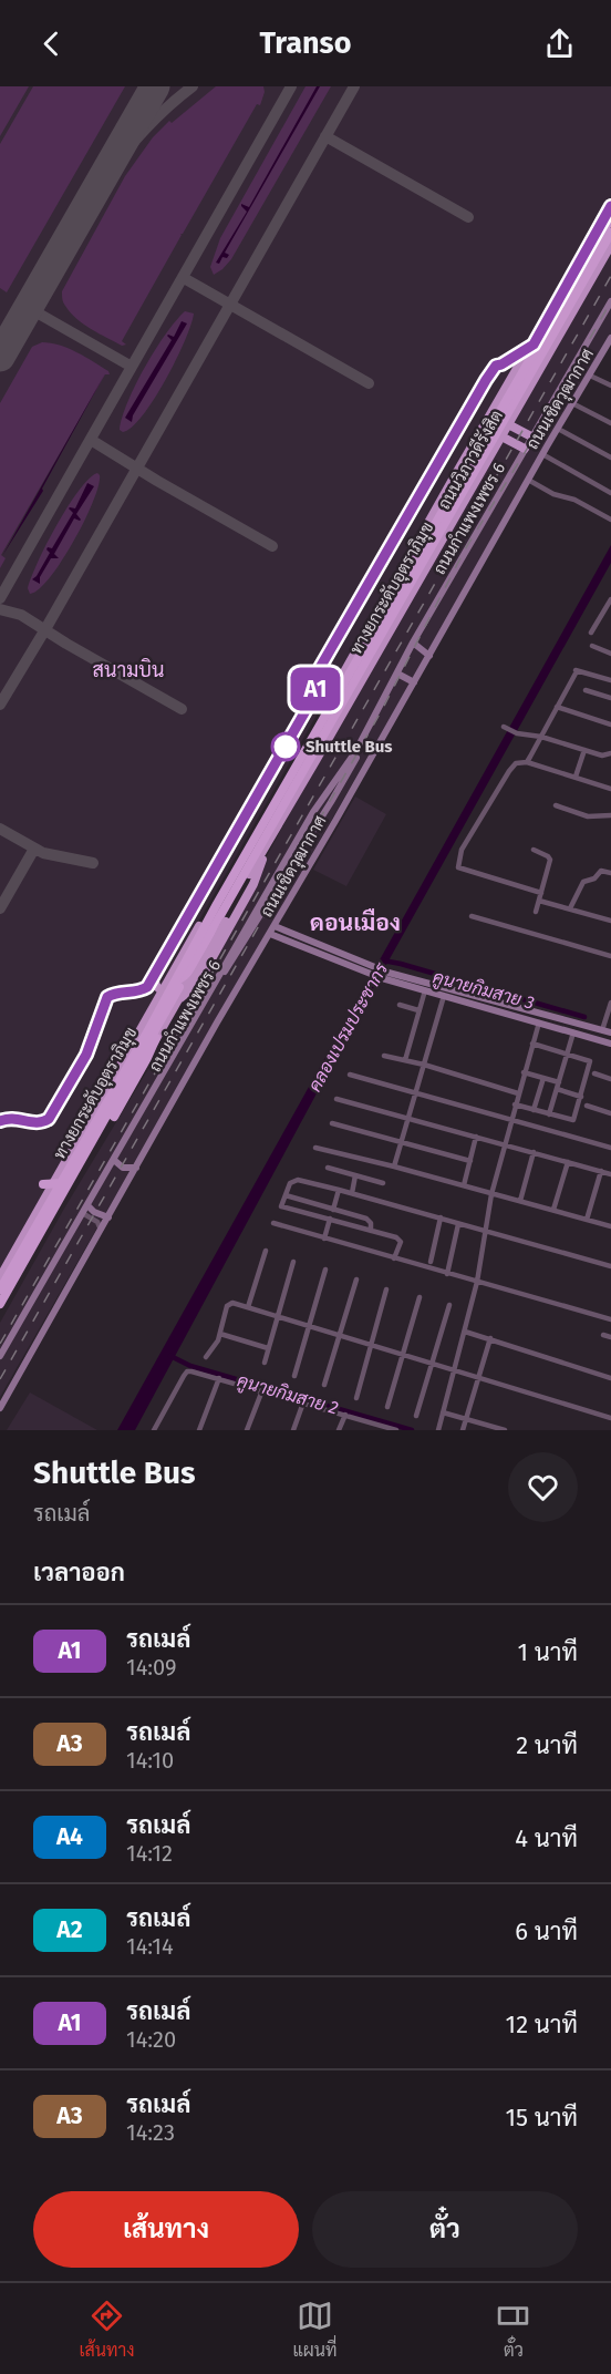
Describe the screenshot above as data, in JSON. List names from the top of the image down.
{
  "streets": {
    "highway": ["ถนนวิภาวดีรังสิต", "ทางยกระดับอุตราภิมุข"],
    "main road": ["ถนนเชิดวุฒากาศ", "ถนนกำแพงเพชร 6"]
  },
  "districts": ["สนามบิน", "ดอนเมือง"],
  "water": ["คูนายกิมสาย 3", "คลองเปรมประชากร", "คูนายกิมสาย 2"],
  "places": ["Shuttle Bus"],
  "lines": ["bus line A1"],
  "page": {
    "header": "Transo",
    "on_map": "A1",
    "heading": [
      ["Shuttle Bus", "รถเมล์"],
      "เวลาออก"
    ],
    "list": [
      {
        "mark": "A1",
        "name": "รถเมล์",
        "note": "14:09",
        "value": "1 นาที"
      },
      {
        "mark": "A3",
        "name": "รถเมล์",
        "note": "14:10",
        "value": "2 นาที"
      },
      {
        "mark": "A4",
        "name": "รถเมล์",
        "note": "14:12",
        "value": "4 นาที"
      },
      {
        "mark": "A2",
        "name": "รถเมล์",
        "note": "14:14",
        "value": "6 นาที"
      },
      {
        "mark": "A1",
        "name": "รถเมล์",
        "note": "14:20",
        "value": "12 นาที"
      },
      {
        "mark": "A3",
        "name": "รถเมล์",
        "note": "14:23",
        "value": "15 นาที"
      }
    ],
    "buttons": ["เส้นทาง", "ตั๋ว"],
    "tabs": ["เส้นทาง", "แผนที่", "ตั๋ว"]
  }
}
